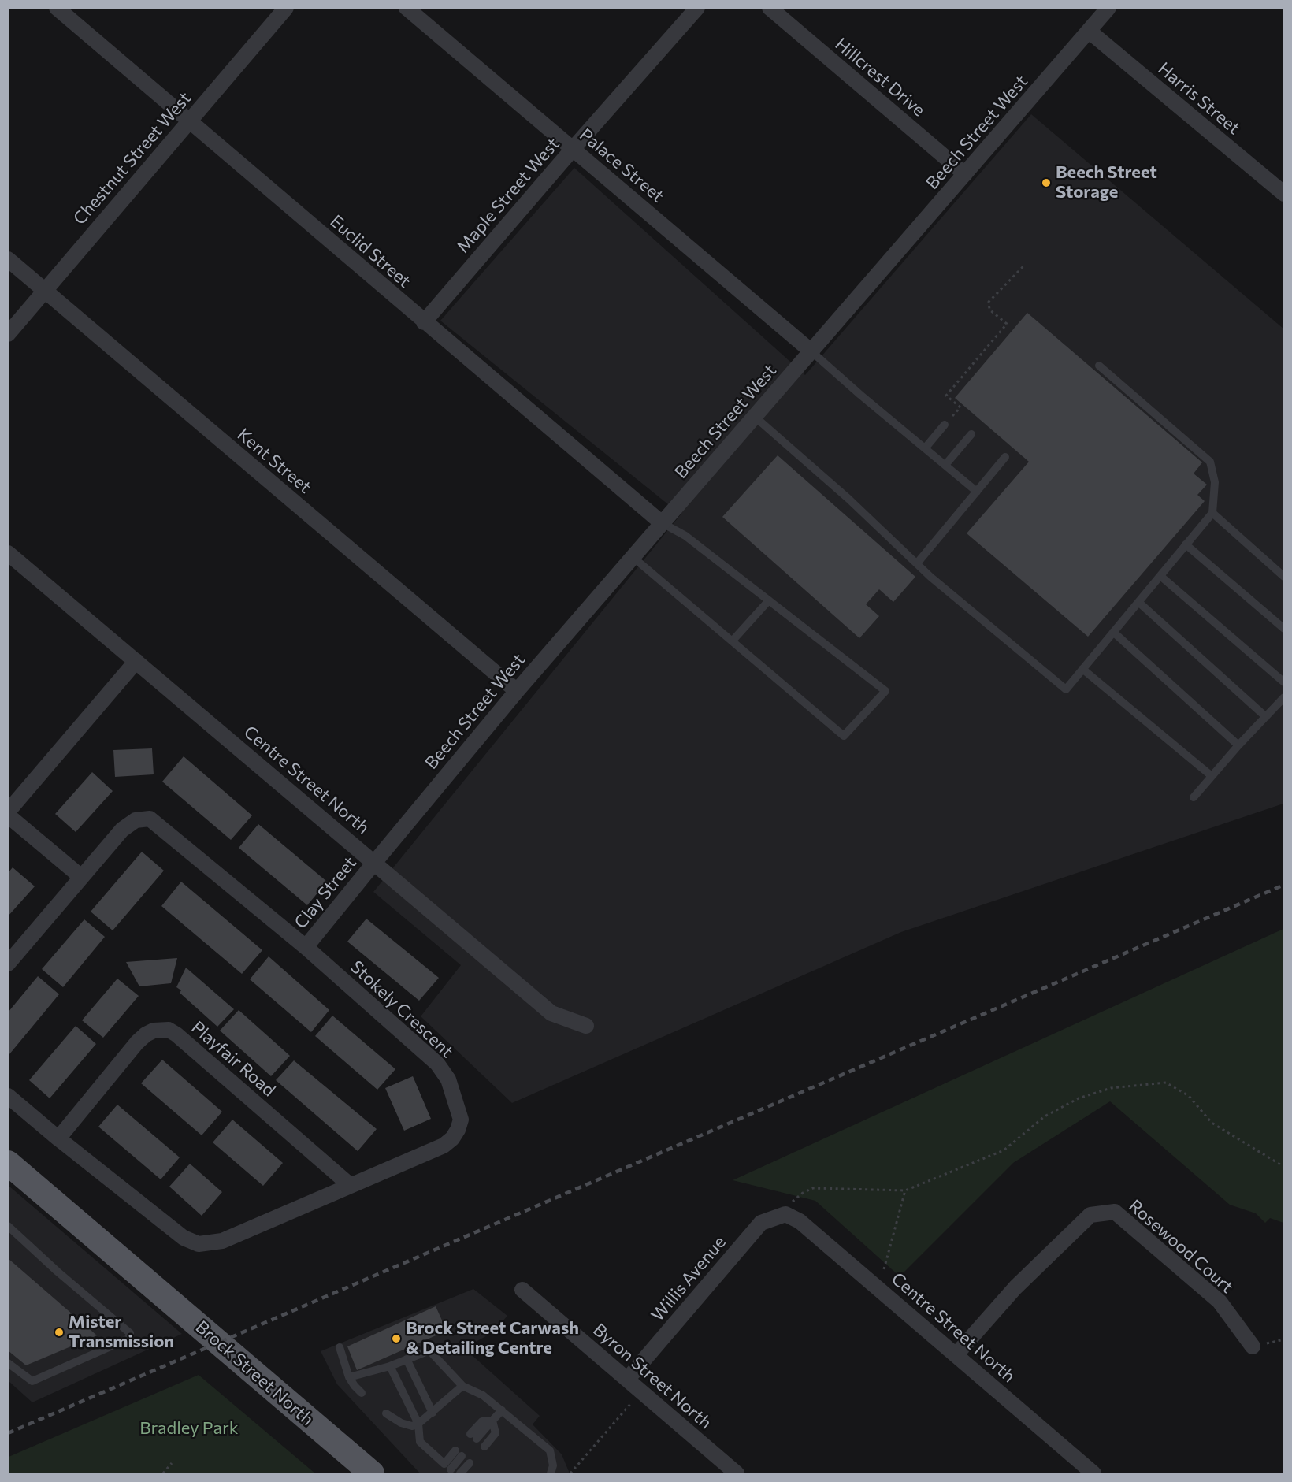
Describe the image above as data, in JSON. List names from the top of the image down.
{
  "streets": {
    "main road": ["Brock Street North"],
    "street": [
      "Hillcrest Drive",
      "Harris Street",
      "Beech Street West",
      "Chestnut Street West",
      "Palace Street",
      "Maple Street West",
      "Euclid Street",
      "Kent Street",
      "Centre Street North",
      "Clay Street",
      "Stokely Crescent",
      "Playfair Road",
      "Rosewood Court",
      "Willis Avenue",
      "Byron Street North"
    ]
  },
  "crossings": [
    ["Hillcrest Drive", "Beech Street West"],
    ["Harris Street", "Beech Street West"],
    ["Beech Street West", "Palace Street"],
    ["Beech Street West", "Euclid Street"],
    ["Beech Street West", "Kent Street"],
    ["Beech Street West", "Centre Street North"],
    ["Beech Street West", "Clay Street"],
    ["Chestnut Street West", "Euclid Street"],
    ["Chestnut Street West", "Kent Street"],
    ["Palace Street", "Maple Street West"],
    ["Maple Street West", "Euclid Street"],
    ["Centre Street North", "Clay Street"],
    ["Centre Street North", "Rosewood Court"],
    ["Centre Street North", "Willis Avenue"],
    ["Clay Street", "Stokely Crescent"],
    ["Stokely Crescent", "Playfair Road"],
    ["Willis Avenue", "Byron Street North"]
  ],
  "parks": ["Bradley Park"],
  "places": ["Beech Street Storage", "Mister Transmission", "Brock Street Carwash & Detailing Centre"]
}
